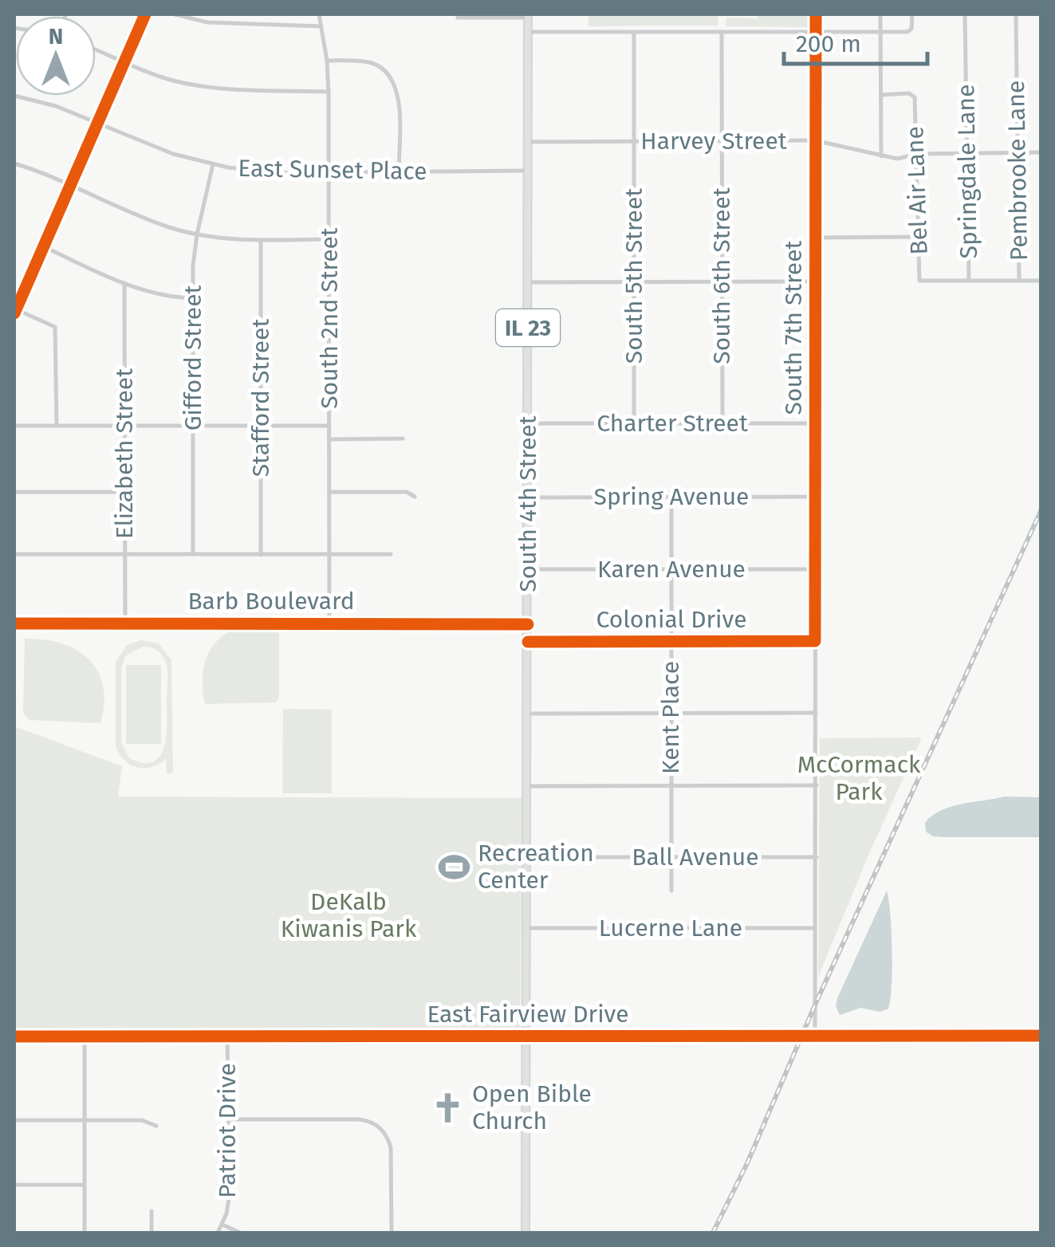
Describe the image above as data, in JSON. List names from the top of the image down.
{
  "streets": {
    "main road": ["IL 23", "South 4th Street"],
    "street": [
      "Harvey Street",
      "East Sunset Place",
      "Pembrooke Lane",
      "Springdale Lane",
      "Bel Air Lane",
      "South 5th Street",
      "South 6th Street",
      "South 2nd Street",
      "South 7th Street",
      "Gifford Street",
      "Stafford Street",
      "Charter Street",
      "Elizabeth Street",
      "Spring Avenue",
      "Karen Avenue",
      "Barb Boulevard",
      "Colonial Drive",
      "Kent Place",
      "Ball Avenue",
      "Lucerne Lane",
      "East Fairview Drive",
      "Patriot Drive"
    ]
  },
  "crossings": [
    ["Harvey Street", "Pembrooke Lane"],
    ["Harvey Street", "Springdale Lane"],
    ["Harvey Street", "Bel Air Lane"],
    ["Harvey Street", "South 5th Street"],
    ["Harvey Street", "South 6th Street"],
    ["Harvey Street", "South 7th Street"],
    ["Harvey Street", "South 4th Street"],
    ["East Sunset Place", "South 2nd Street"],
    ["East Sunset Place", "Gifford Street"],
    ["East Sunset Place", "South 4th Street"],
    ["Springdale Lane", "Bel Air Lane"],
    ["South 5th Street", "Charter Street"],
    ["South 6th Street", "Charter Street"],
    ["South 2nd Street", "Barb Boulevard"],
    ["South 7th Street", "Charter Street"],
    ["South 7th Street", "Spring Avenue"],
    ["South 7th Street", "Karen Avenue"],
    ["South 7th Street", "Colonial Drive"],
    ["South 7th Street", "Ball Avenue"],
    ["South 7th Street", "Lucerne Lane"],
    ["South 7th Street", "East Fairview Drive"],
    ["Charter Street", "South 4th Street"],
    ["Elizabeth Street", "Barb Boulevard"],
    ["Spring Avenue", "South 4th Street"],
    ["Spring Avenue", "Kent Place"],
    ["South 4th Street", "Karen Avenue"],
    ["South 4th Street", "Barb Boulevard"],
    ["South 4th Street", "Colonial Drive"],
    ["South 4th Street", "Ball Avenue"],
    ["South 4th Street", "Lucerne Lane"],
    ["South 4th Street", "East Fairview Drive"],
    ["Karen Avenue", "Kent Place"],
    ["Colonial Drive", "Kent Place"],
    ["Kent Place", "Ball Avenue"],
    ["East Fairview Drive", "Patriot Drive"]
  ],
  "parks": ["McCormack Park", "DeKalb Kiwanis Park"],
  "places": {
    "sports": ["Recreation Center"],
    "church": ["Open Bible Church"]
  },
  "scale_bar": "200 m",
  "north": "top"
}
